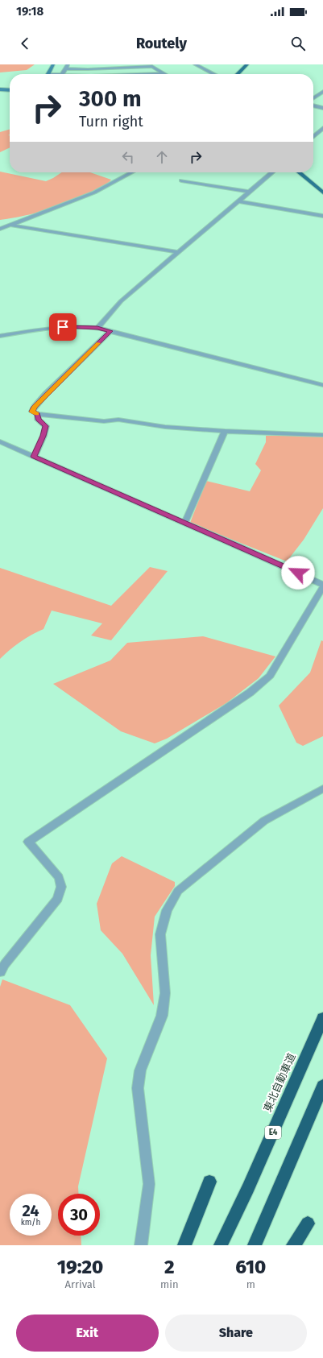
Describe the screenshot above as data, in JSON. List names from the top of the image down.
{
  "streets": {
    "highway": ["東北自動車道", "E4"]
  },
  "page": {
    "status": "19:18",
    "header": "Routely",
    "turn": ["300 m", "Turn right"],
    "speed": "24 km/h",
    "limit": "30",
    "eta": [
      "19:20",
      "Arrival",
      "2",
      "min",
      "610",
      "m"
    ],
    "buttons": ["Exit", "Share"]
  }
}
